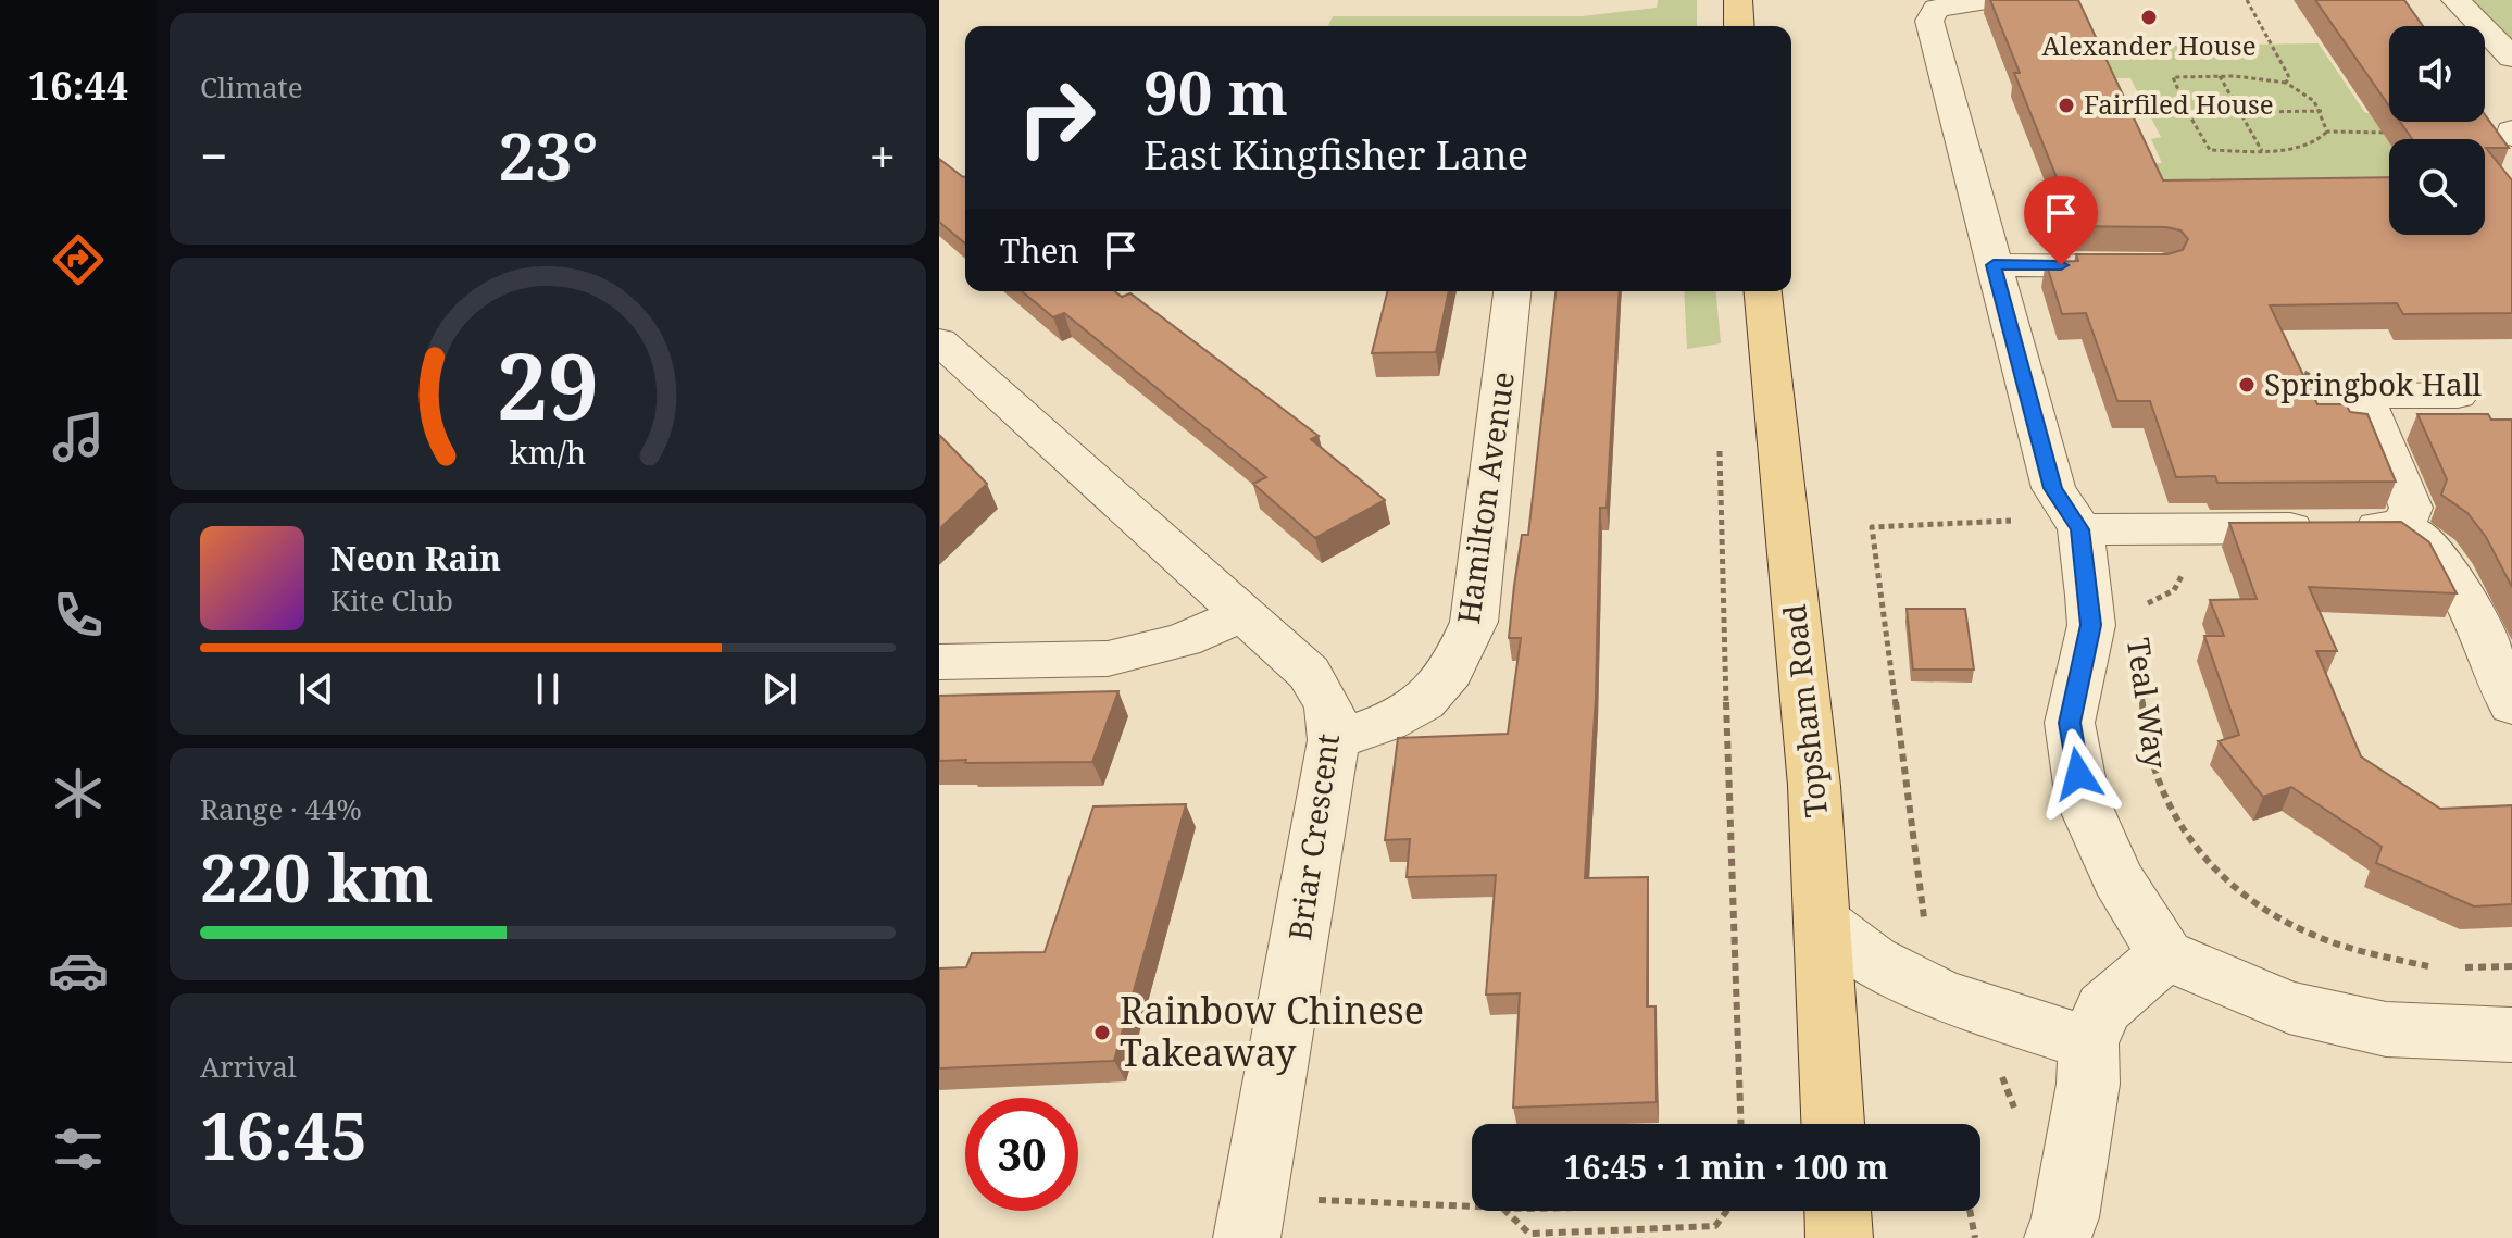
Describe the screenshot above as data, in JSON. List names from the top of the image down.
{
  "streets": {
    "main road": ["Topsham Road"],
    "street": ["Hamilton Avenue", "Briar Crescent"],
    "path": ["Teal Way"]
  },
  "crossings": [
    ["Hamilton Avenue", "Briar Crescent"]
  ],
  "places": [
    "Alexander House",
    "Fairfiled House",
    "Springbok Hall",
    "Rainbow Chinese Takeaway"
  ],
  "page": {
    "tabs": "16:44",
    "tile": [
      "Climate",
      ["Range · 44%", "220 km"],
      ["Arrival", "16:45"]
    ],
    "turn": ["90 m", "East Kingfisher Lane"],
    "heat": ["−", "23°", "+"],
    "then": "Then",
    "song": ["Neon Rain", "Kite Club"],
    "limit": "30",
    "trip": "16:45 · 1 min · 100 m",
    "gauge": ["29", "km/h"]
  }
}
